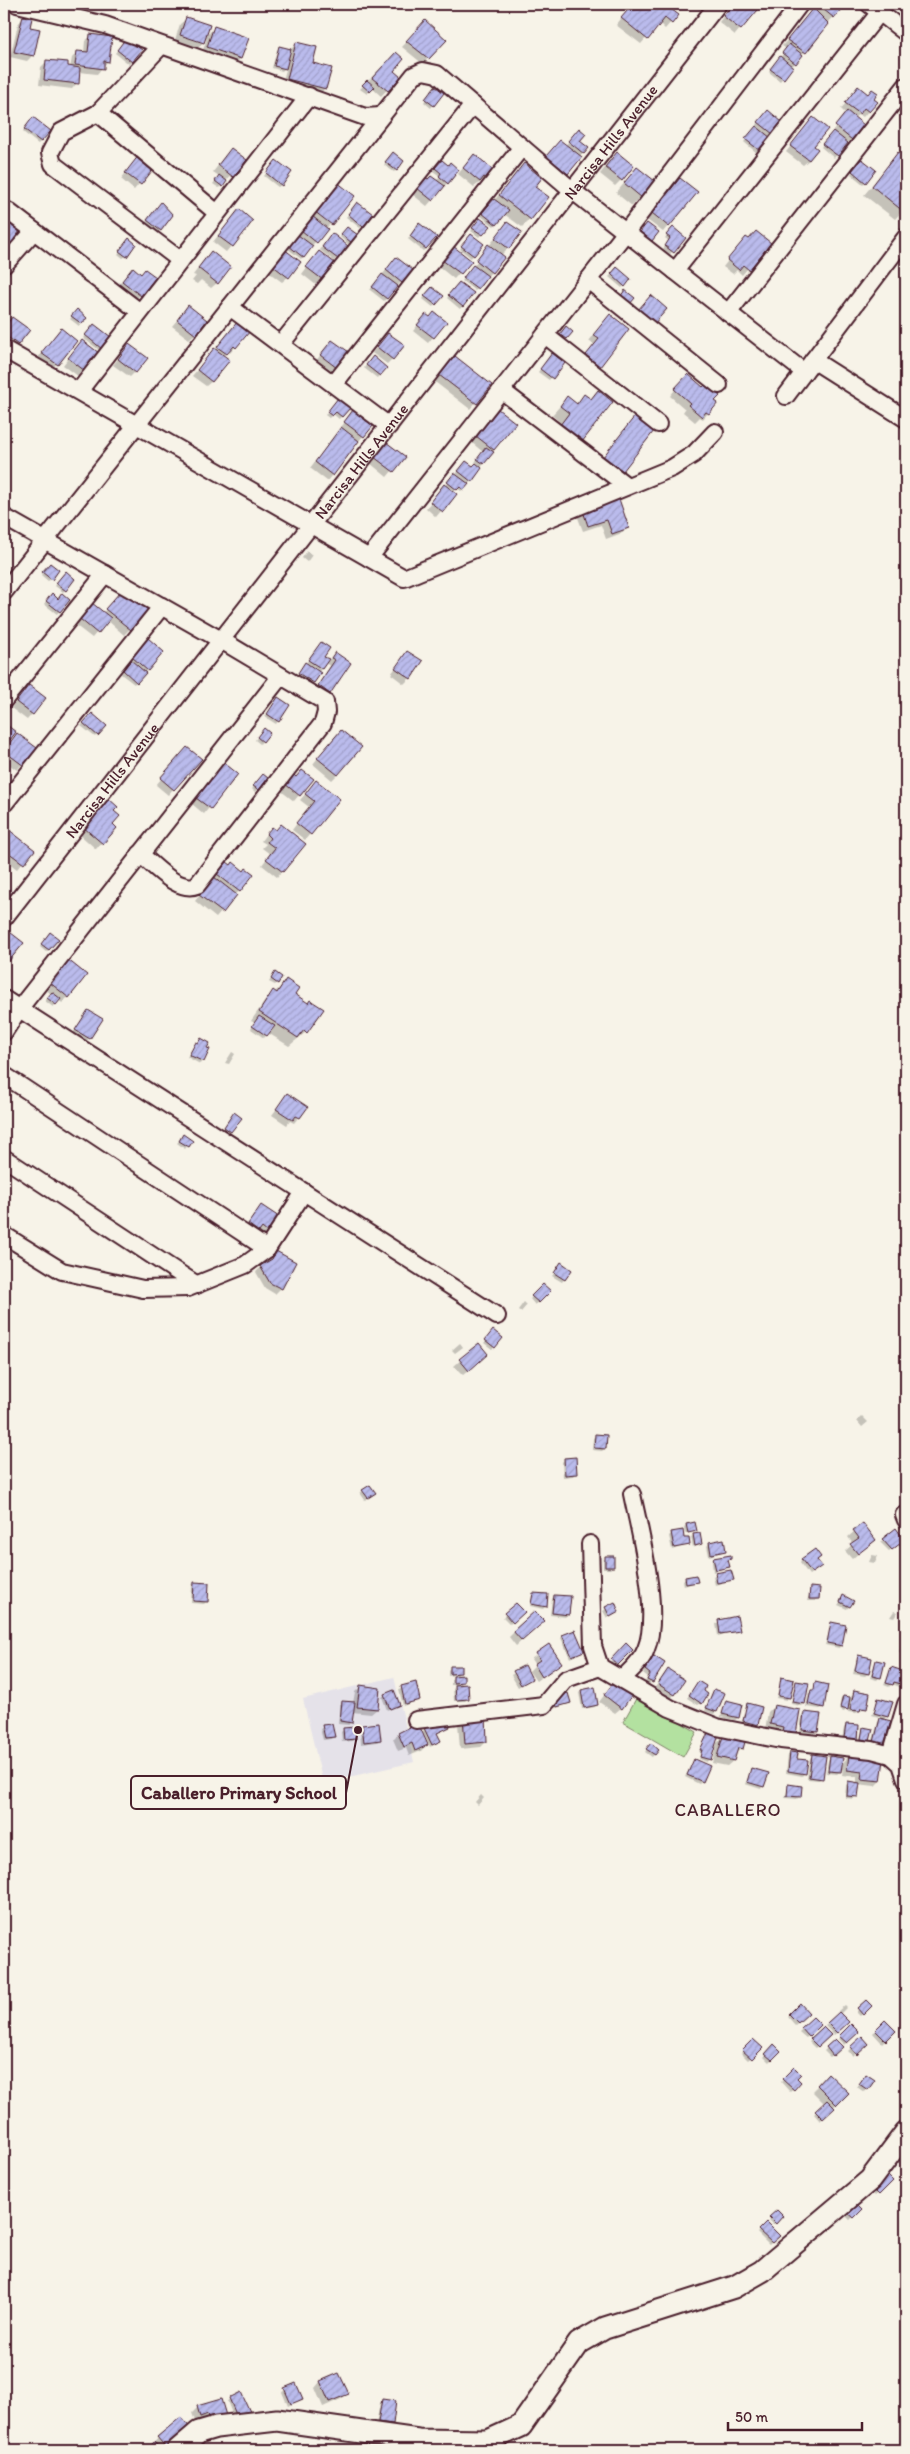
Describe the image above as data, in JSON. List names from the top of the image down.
{
  "streets": {
    "street": ["Narcisa Hills Avenue"]
  },
  "districts": ["CABALLERO"],
  "places": ["Caballero Primary School"],
  "scale_bar": "50 m"
}
